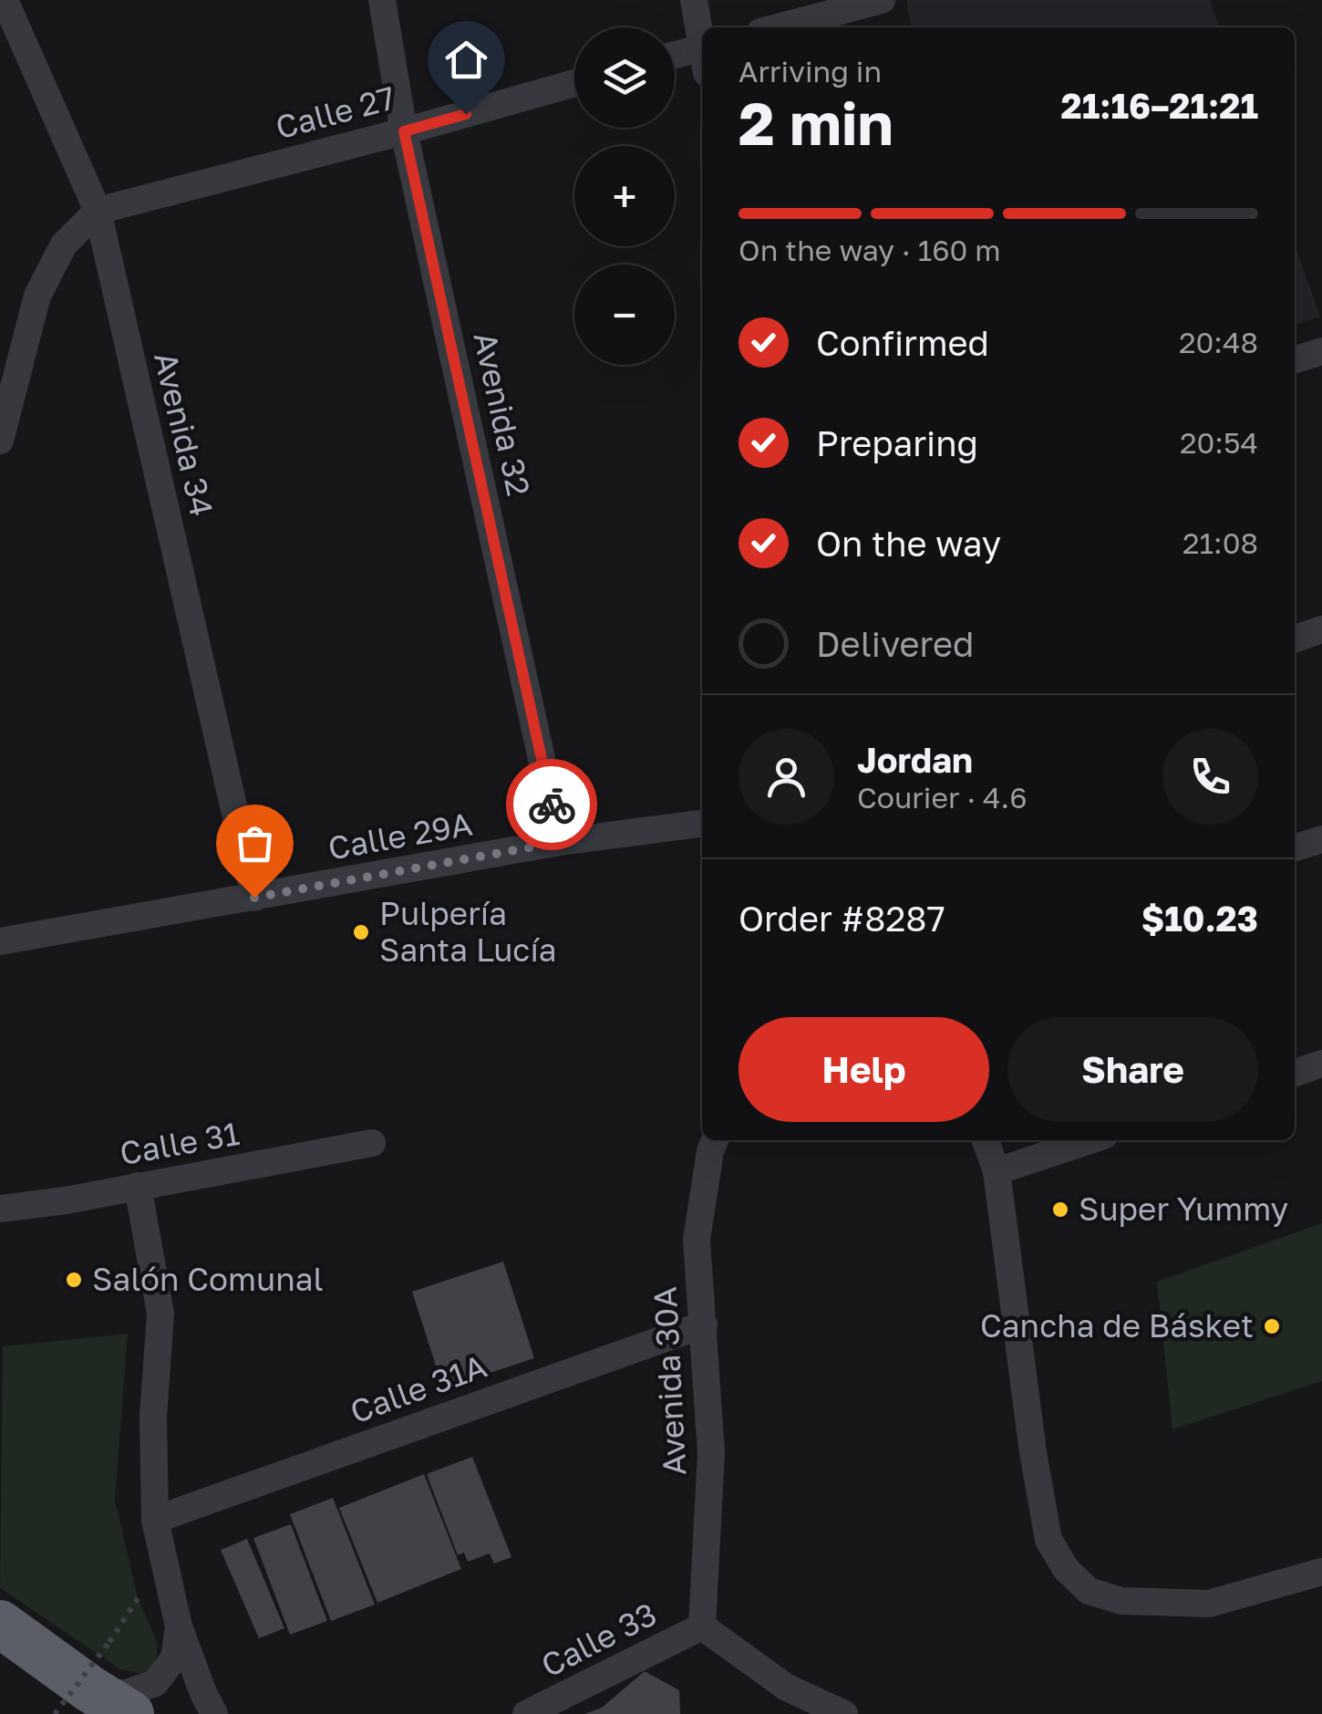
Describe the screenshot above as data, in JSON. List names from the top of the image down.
{
  "streets": {
    "street": [
      "Calle 27",
      "Avenida 32",
      "Avenida 34",
      "Calle 29A",
      "Calle 31",
      "Avenida 30A",
      "Calle 31A",
      "Calle 33"
    ]
  },
  "crossings": [
    ["Calle 27", "Avenida 32"],
    ["Calle 27", "Avenida 34"],
    ["Avenida 32", "Calle 29A"],
    ["Avenida 34", "Calle 29A"],
    ["Avenida 30A", "Calle 31A"],
    ["Avenida 30A", "Calle 33"]
  ],
  "places": [
    "Pulpería Santa Lucía",
    "Super Yummy",
    "Salón Comunal",
    "Cancha de Básket"
  ],
  "page": {
    "map_buttons": ["+", "−"],
    "heading": ["2 min", "Arriving in", "21:16–21:21"],
    "panel": [
      "Jordan",
      "Courier · 4.6",
      "Order #8287",
      "$10.23"
    ],
    "bar": "On the way · 160 m",
    "list": [
      ["Confirmed", "20:48"],
      ["Preparing", "20:54"],
      ["On the way", "21:08"],
      "Delivered"
    ],
    "buttons": ["Help", "Share"]
  }
}
